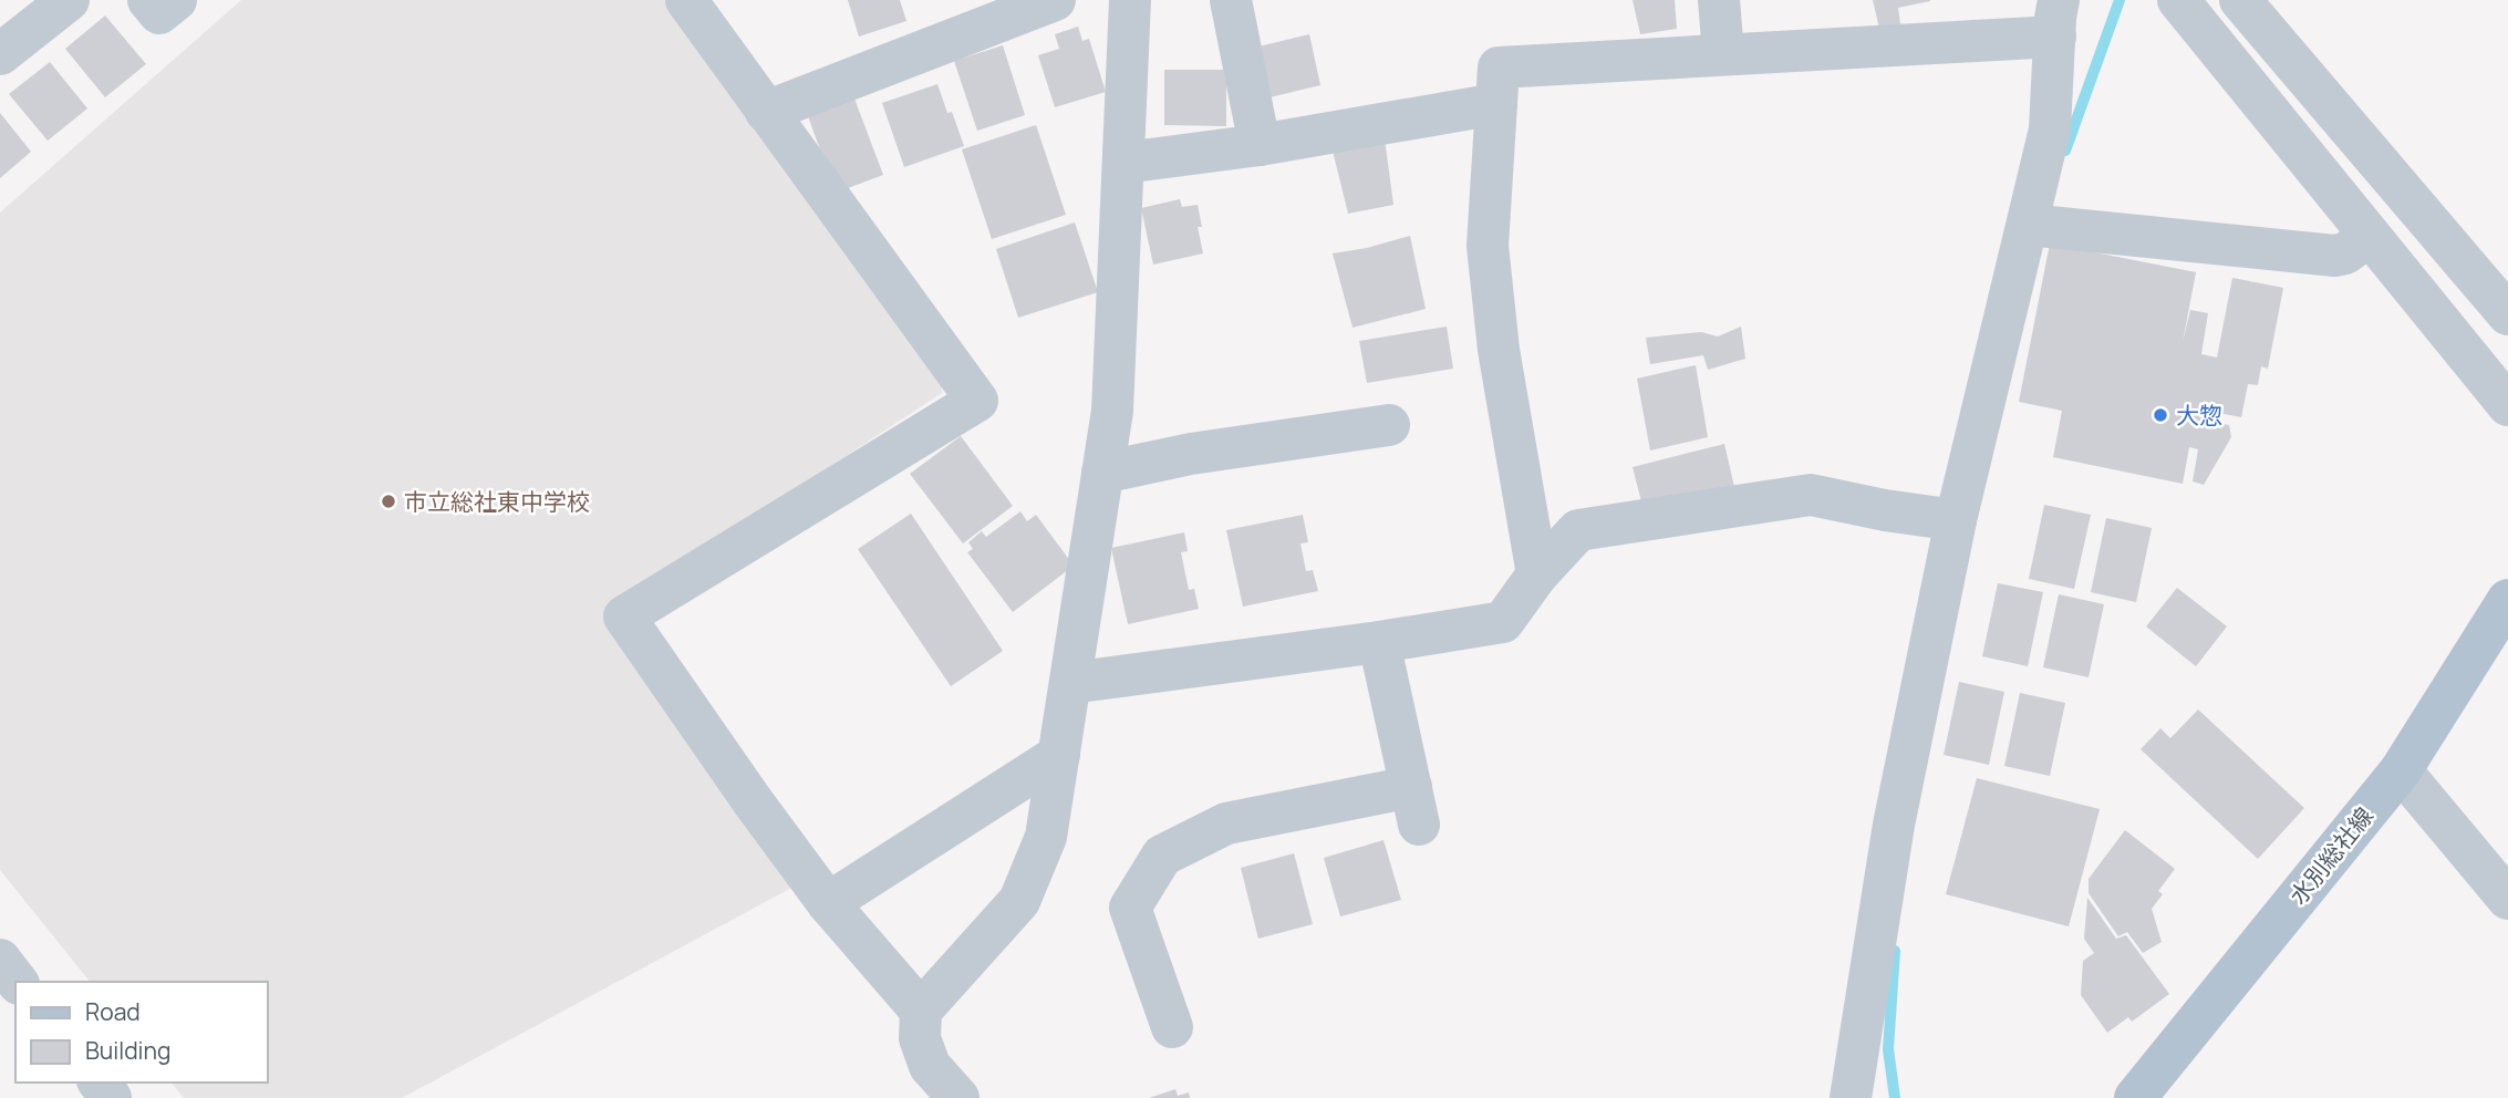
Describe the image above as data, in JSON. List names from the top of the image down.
{
  "streets": {
    "main road": ["水別総社線"]
  },
  "places": ["大惣", "市立総社東中学校"],
  "legend": ["Road", "Building"]
}
